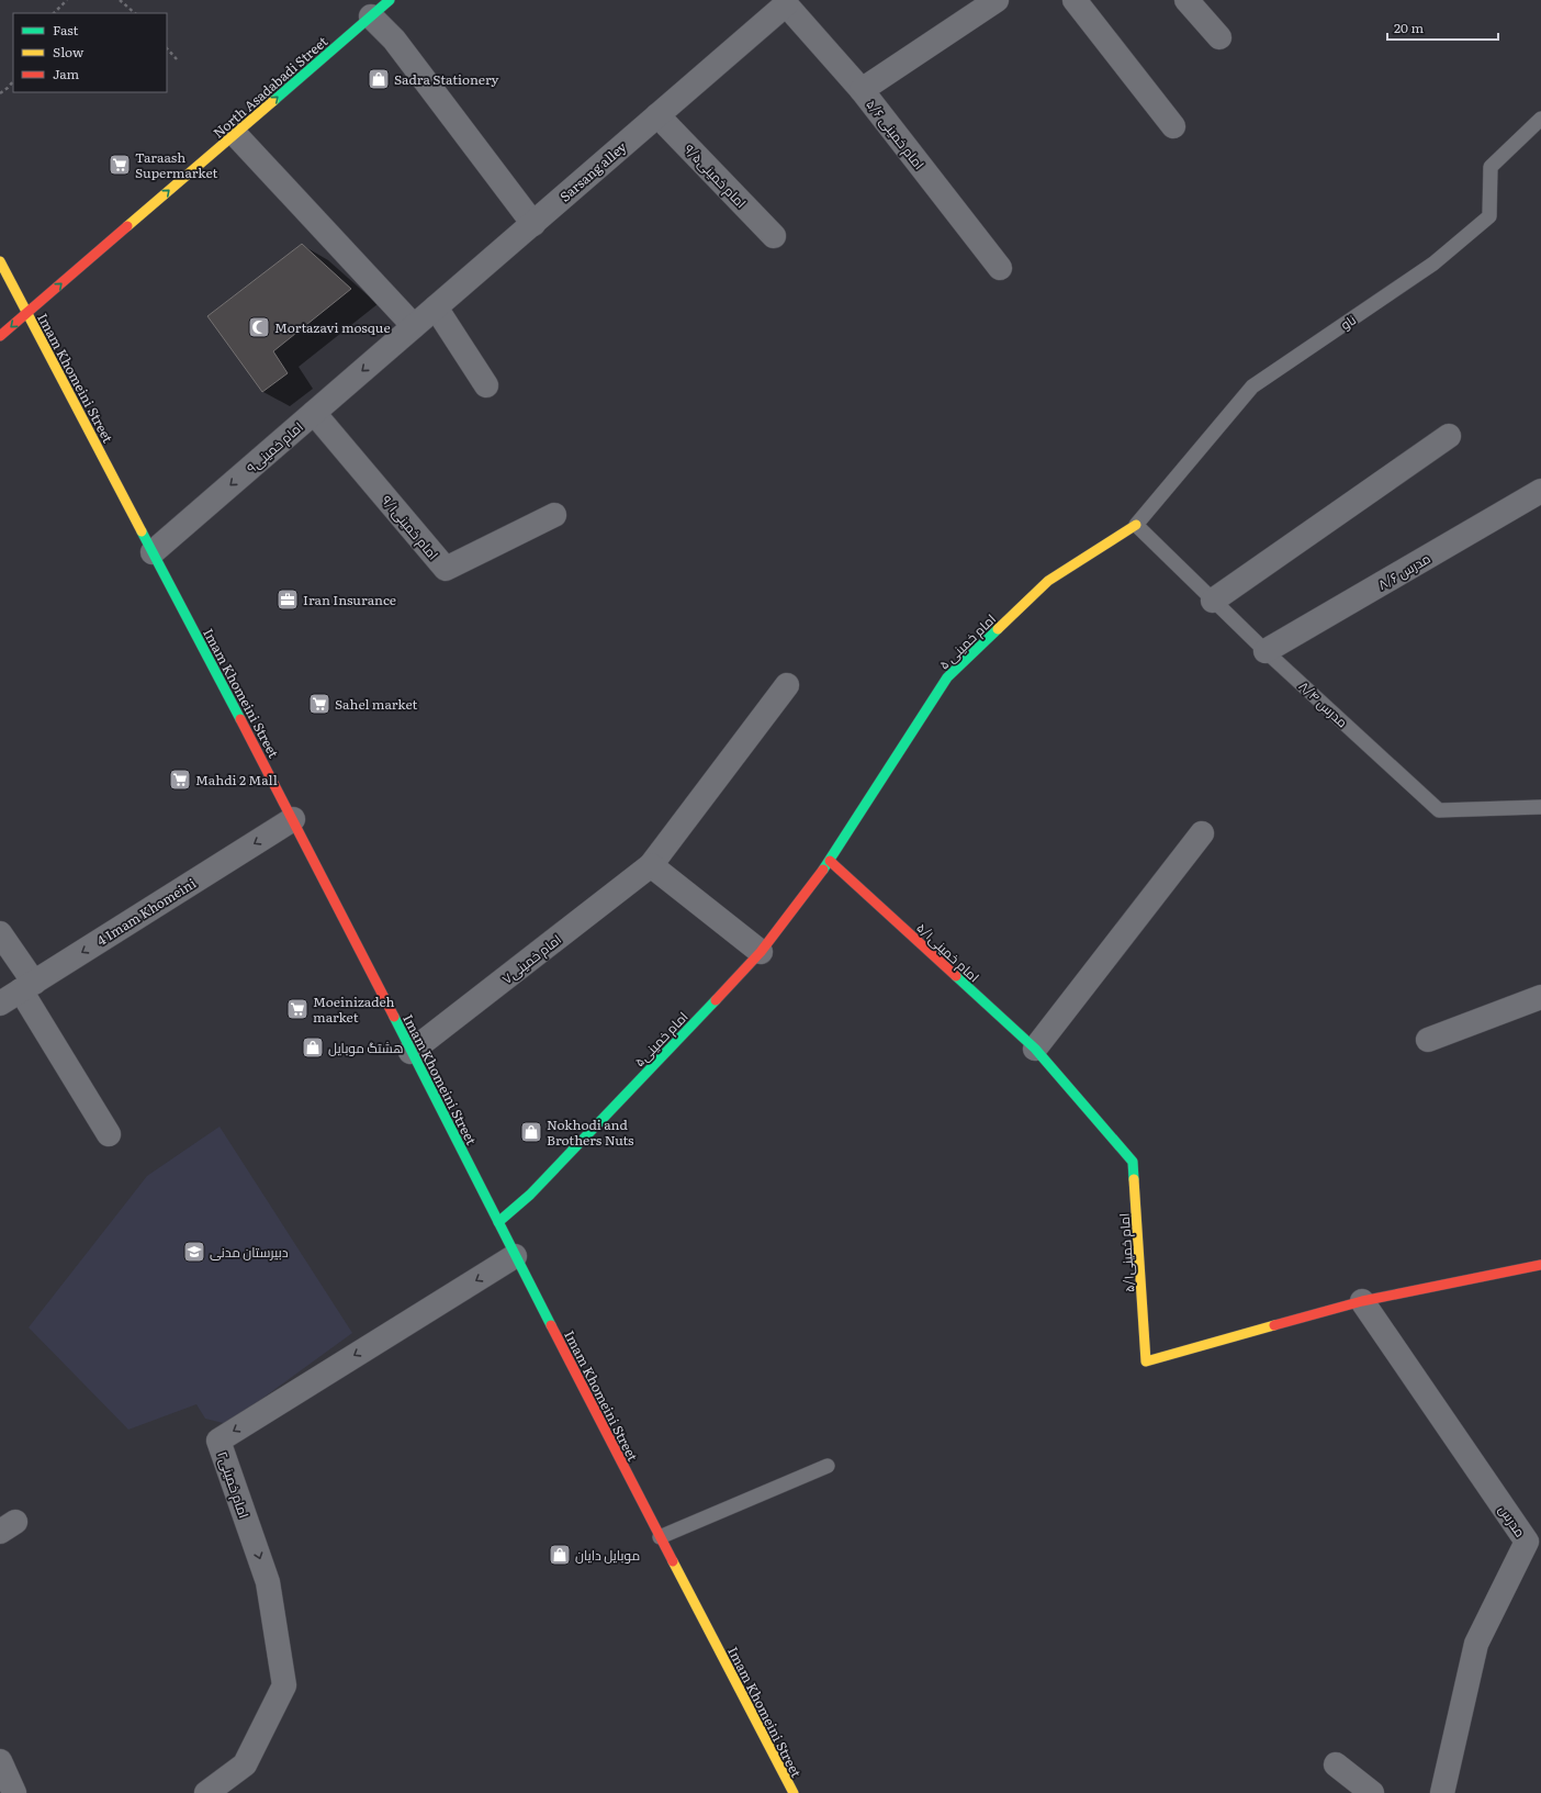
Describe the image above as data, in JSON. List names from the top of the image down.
{
  "streets": {
    "main road": [
      "North Asadabadi Street",
      "Imam Khomeini Street",
      "امام خمینی ۵",
      "امام خمینی۵/۱",
      "امام خمینی۵"
    ],
    "street": [
      "امام خمینی ۵/۶",
      "Sarsang alley",
      "امام خمینی۹/۵",
      "امام خمینی۹",
      "امام خمینی۹/۱",
      "مدرس ۸/۶",
      "4 Imam Khomeini",
      "امام خمینی۷",
      "امام خمینی۲",
      "مدرس"
    ],
    "lane": ["ناو", "مدرس ۸/۴"]
  },
  "crossings": [
    ["North Asadabadi Street", "Imam Khomeini Street"],
    ["امام خمینی ۵/۶", "Sarsang alley"],
    ["Sarsang alley", "امام خمینی۹/۵"],
    ["Sarsang alley", "امام خمینی۹"],
    ["ناو", "امام خمینی ۵"],
    ["ناو", "مدرس ۸/۴"],
    ["Imam Khomeini Street", "امام خمینی۹"],
    ["Imam Khomeini Street", "4 Imam Khomeini"],
    ["Imam Khomeini Street", "امام خمینی۷"],
    ["Imam Khomeini Street", "امام خمینی۵"],
    ["Imam Khomeini Street", "امام خمینی۲"],
    ["امام خمینی۹", "امام خمینی۹/۱"],
    ["مدرس ۸/۶", "مدرس ۸/۴"],
    ["امام خمینی ۵", "مدرس ۸/۴"],
    ["امام خمینی ۵", "امام خمینی۵/۱"],
    ["امام خمینی ۵", "امام خمینی۵"],
    ["امام خمینی۵/۱", "امام خمینی۵"],
    ["امام خمینی۵/۱", "مدرس"]
  ],
  "one_way": [
    "North Asadabadi Street",
    "امام خمینی۹",
    "4 Imam Khomeini",
    "امام خمینی۲"
  ],
  "places": {
    "shop": [
      "Sadra Stationery",
      "هشتگ موبایل",
      "Nokhodi and Brothers Nuts",
      "موبایل دایان"
    ],
    "supermarket": [
      "Taraash Supermarket",
      "Sahel market",
      "Mahdi 2 Mall",
      "Moeinizadeh market"
    ],
    "mosque": ["Mortazavi mosque"],
    "office": ["Iran Insurance"],
    "school or university": ["دبیرستان مدنی"]
  },
  "legend": ["Fast", "Slow", "Jam"],
  "scale_bar": "20 m"
}
